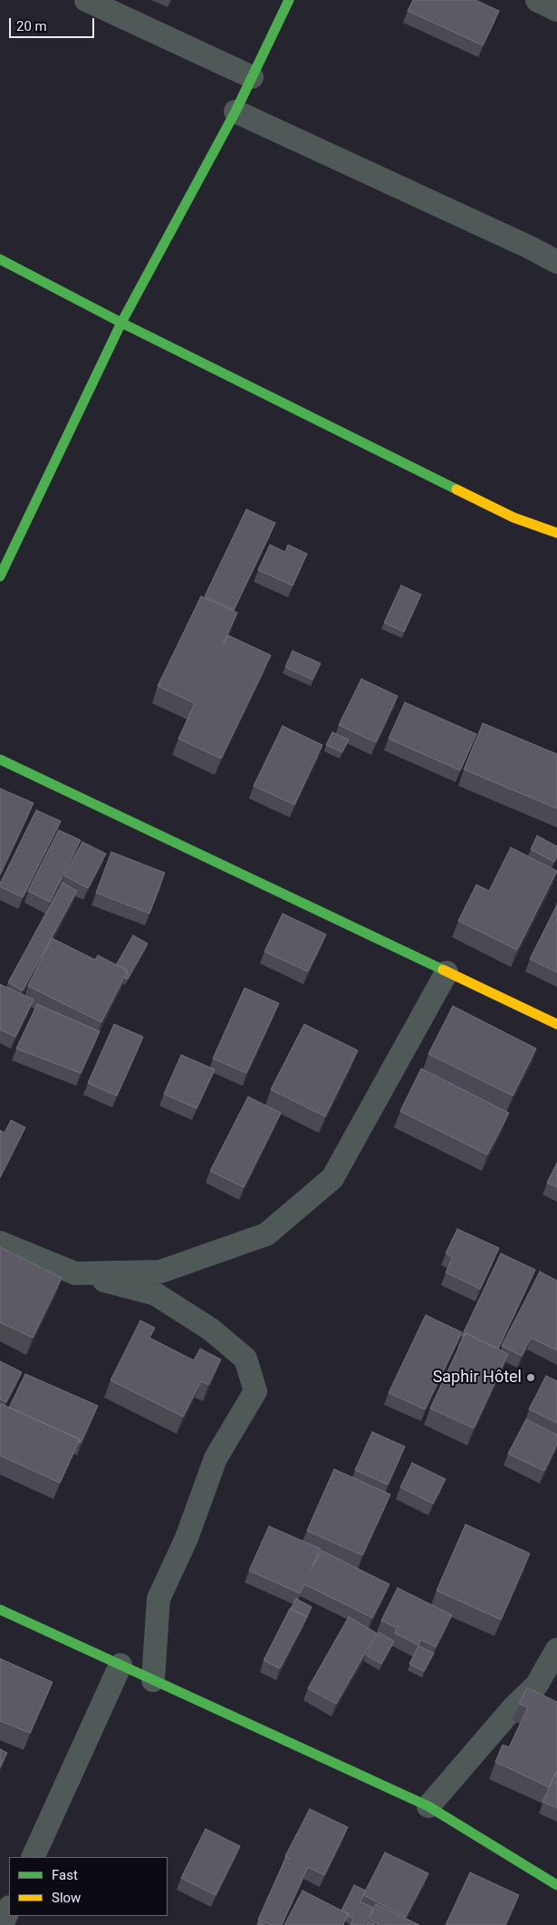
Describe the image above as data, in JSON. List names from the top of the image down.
{
  "places": ["Saphir Hôtel"],
  "legend": ["Fast", "Slow"],
  "scale_bar": "20 m"
}
